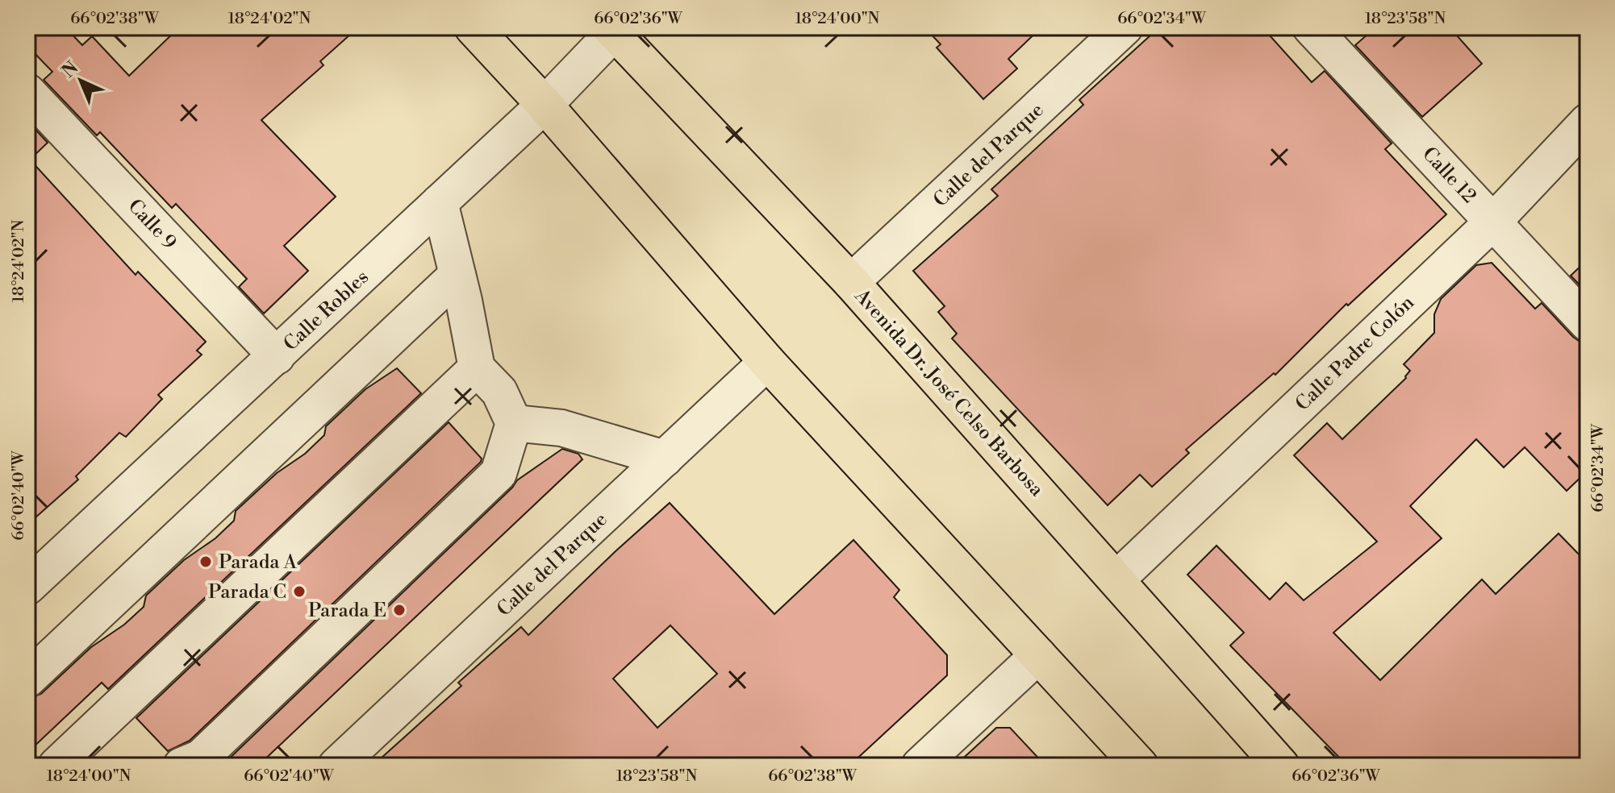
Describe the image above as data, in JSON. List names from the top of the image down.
{
  "streets": {
    "main road": ["Avenida Dr. José Celso Barbosa"],
    "street": [
      "Calle del Parque",
      "Calle 12",
      "Calle 9",
      "Calle Robles",
      "Calle Padre Colón"
    ]
  },
  "crossings": [
    ["Calle del Parque", "Avenida Dr. José Celso Barbosa"],
    ["Calle 12", "Calle Padre Colón"],
    ["Calle 9", "Calle Robles"],
    ["Calle Robles", "Avenida Dr. José Celso Barbosa"],
    ["Calle Padre Colón", "Avenida Dr. José Celso Barbosa"]
  ],
  "places": ["Parada A", "Parada C", "Parada E"],
  "north": "top left",
  "coordinates": [
    "66°02'38\"W",
    "18°24'02\"N",
    "66°02'36\"W",
    "18°24'00\"N",
    "66°02'34\"W",
    "18°23'58\"N",
    "66°02'40\"W"
  ]
}
